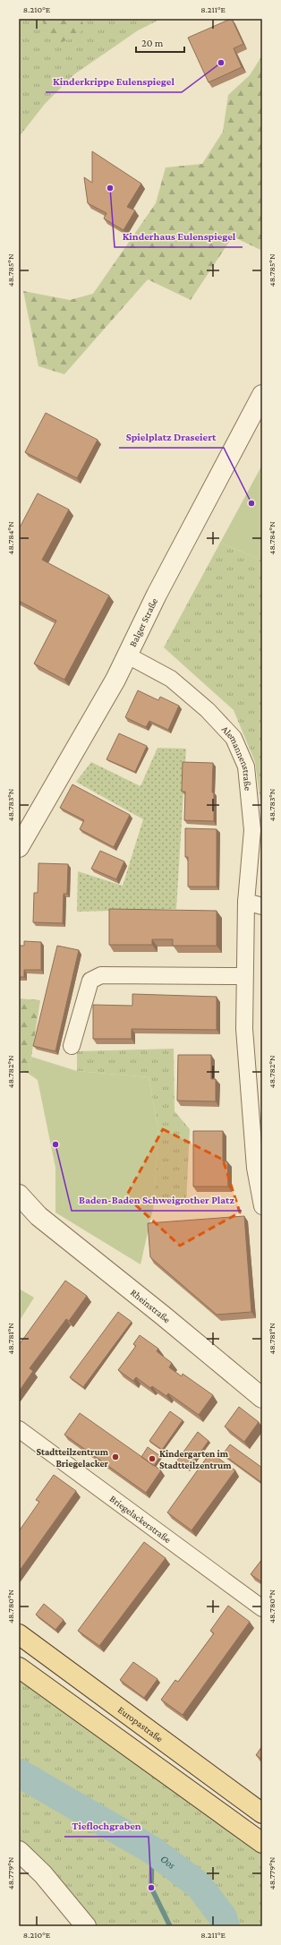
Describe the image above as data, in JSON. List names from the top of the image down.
{
  "streets": {
    "main road": ["Europastraße"],
    "street": [
      "Balger Straße",
      "Alemannenstraße",
      "Rheinstraße",
      "Briegelackerstraße"
    ]
  },
  "crossings": [
    ["Balger Straße", "Alemannenstraße"]
  ],
  "water": ["Oos"],
  "places": [
    "Kinderkrippe Eulenspiegel",
    "Kinderhaus Eulenspiegel",
    "Spielplatz Draseiert",
    "Baden-Baden Schweigrother Platz",
    "Stadtteilzentrum Briegelacker",
    "Kindergarten im Stadtteilzentrum",
    "Tieflochgraben"
  ],
  "scale_bar": "20 m",
  "coordinates": [
    "8.210°E",
    "8.211°E",
    "48.785°N",
    "48.784°N",
    "48.783°N",
    "48.782°N",
    "48.781°N",
    "48.780°N",
    "48.779°N"
  ]
}
